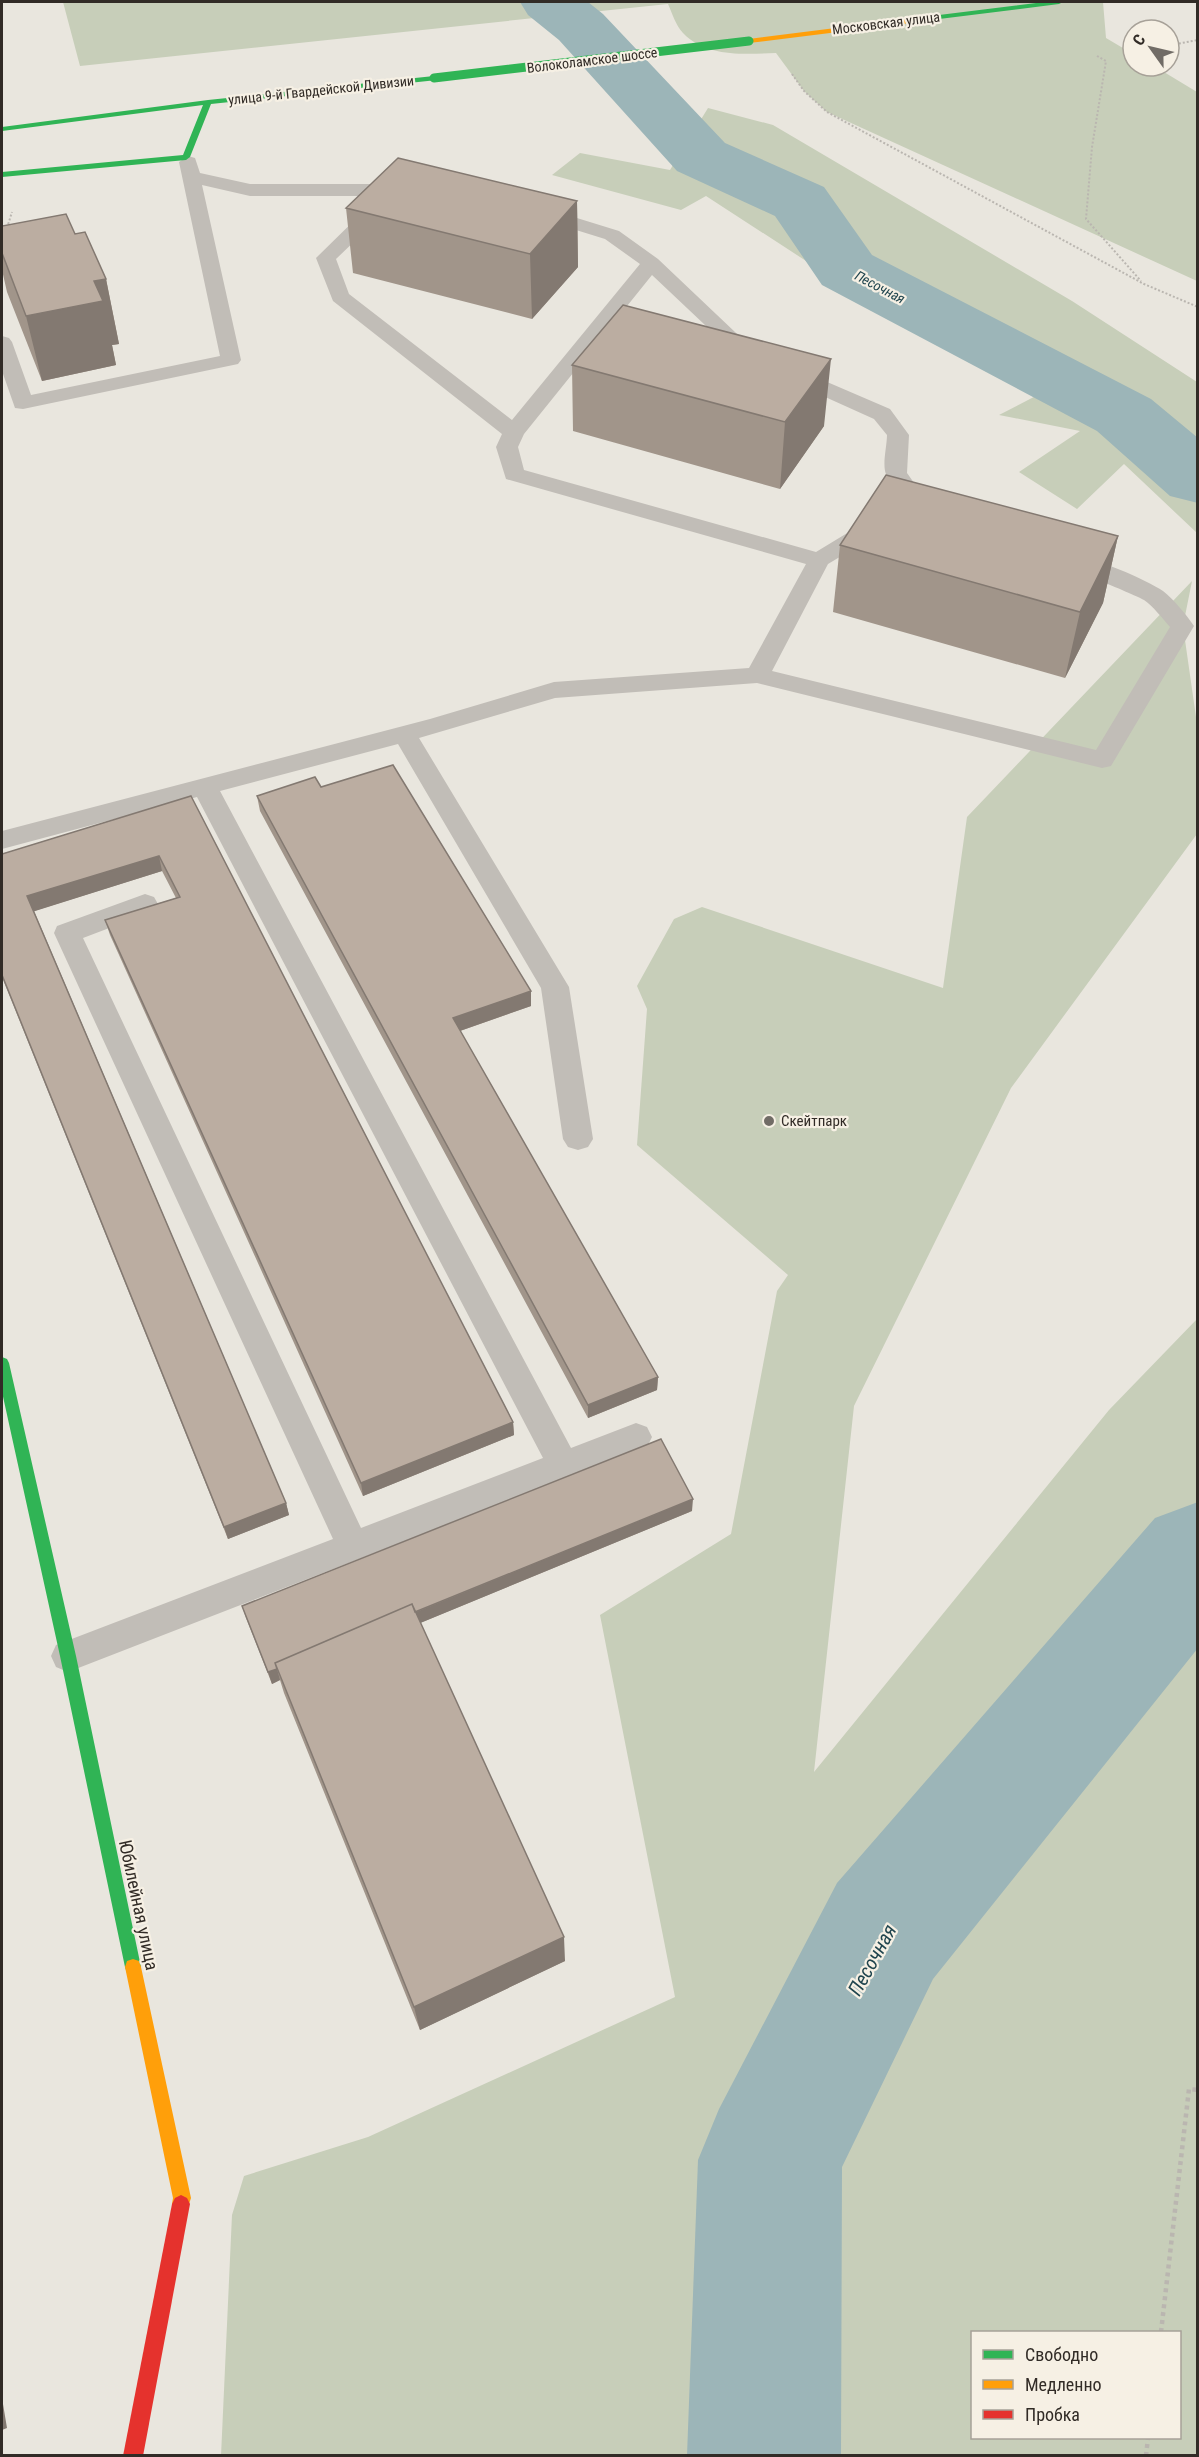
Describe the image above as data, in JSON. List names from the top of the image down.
{
  "streets": {
    "main road": [
      "Московская улица",
      "Волоколамское шоссе",
      "улица 9-й Гвардейской Дивизии",
      "Юбилейная улица"
    ]
  },
  "crossings": [
    ["Московская улица", "Волоколамское шоссе"],
    ["Волоколамское шоссе", "улица 9-й Гвардейской Дивизии"]
  ],
  "water": ["Песочная"],
  "places": ["Скейтпарк"],
  "legend": ["Свободно", "Медленно", "Пробка"],
  "north": "top left"
}
